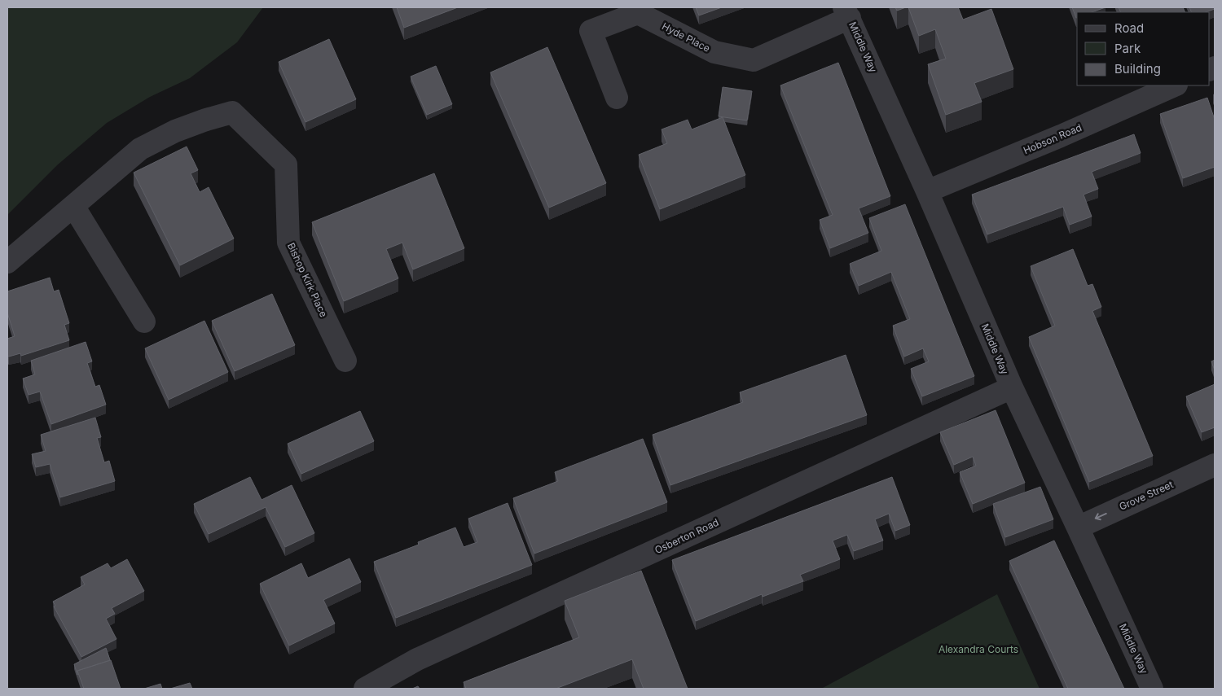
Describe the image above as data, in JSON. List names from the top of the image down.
{
  "streets": {
    "street": [
      "Hyde Place",
      "Middle Way",
      "Hobson Road",
      "Bishop Kirk Place",
      "Grove Street",
      "Osberton Road"
    ]
  },
  "crossings": [
    ["Hyde Place", "Middle Way"],
    ["Middle Way", "Hobson Road"],
    ["Middle Way", "Grove Street"],
    ["Middle Way", "Osberton Road"]
  ],
  "one_way": ["Grove Street"],
  "parks": ["Alexandra Courts"],
  "legend": ["Road", "Park", "Building"]
}
